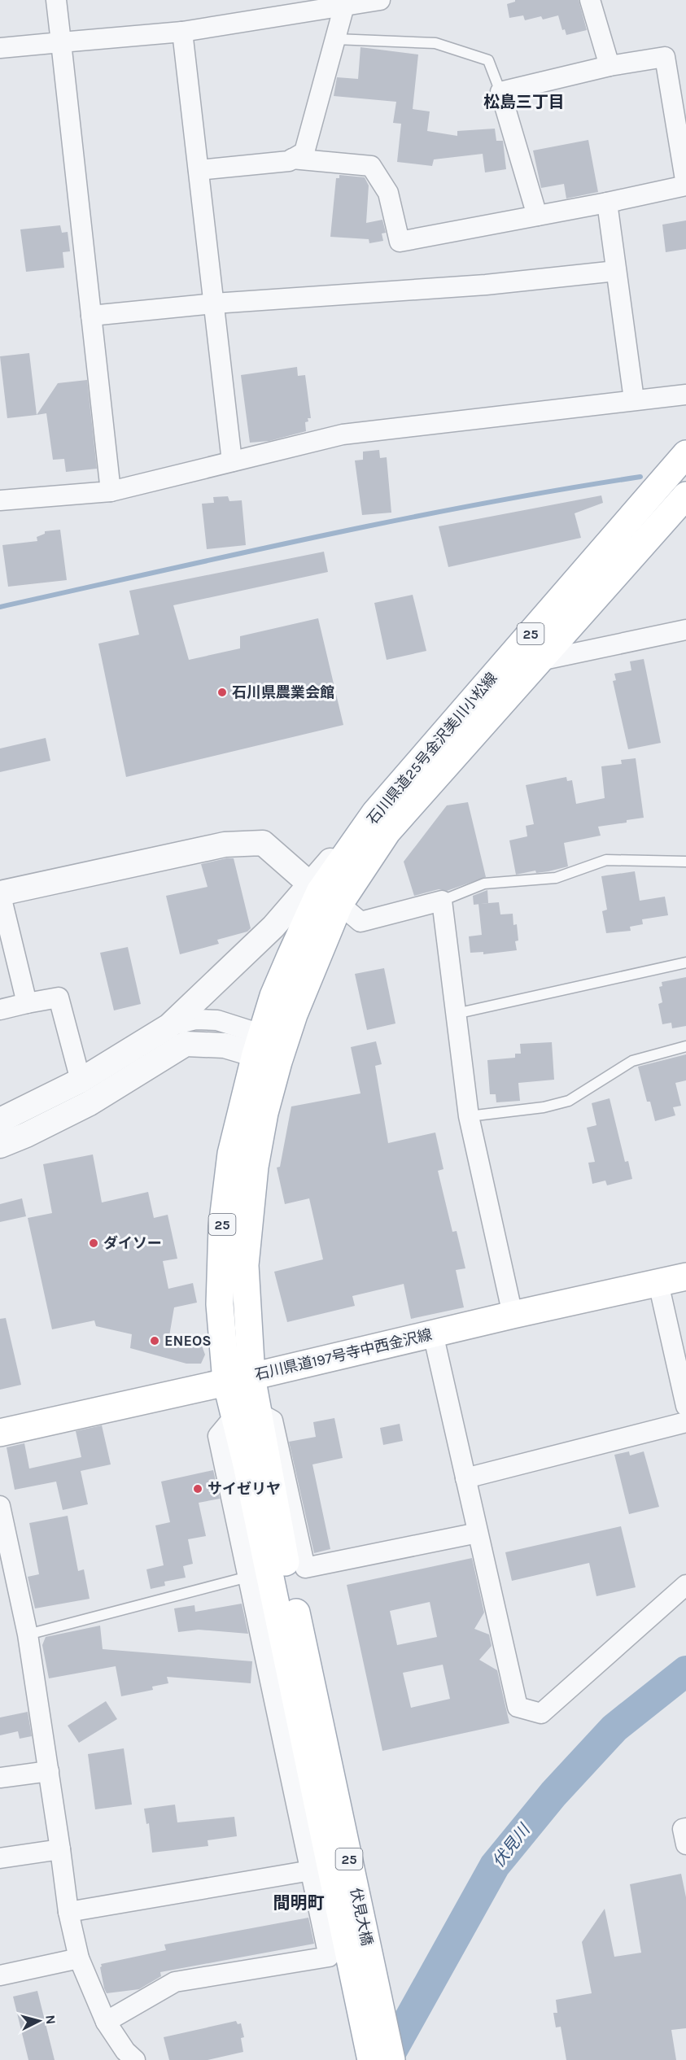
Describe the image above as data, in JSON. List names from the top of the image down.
{
  "streets": {
    "main road": [
      "25",
      "石川県道25号金沢美川小松線",
      "石川県道197号寺中西金沢線",
      "伏見大橋"
    ]
  },
  "crossings": [
    ["石川県道25号金沢美川小松線", "石川県道197号寺中西金沢線"],
    ["石川県道25号金沢美川小松線", "伏見大橋"]
  ],
  "districts": ["松島三丁目", "間明町"],
  "water": ["伏見川"],
  "places": [
    "石川県農業会館",
    "ダイソー",
    "ENEOS",
    "サイゼリヤ"
  ],
  "north": "right"
}
